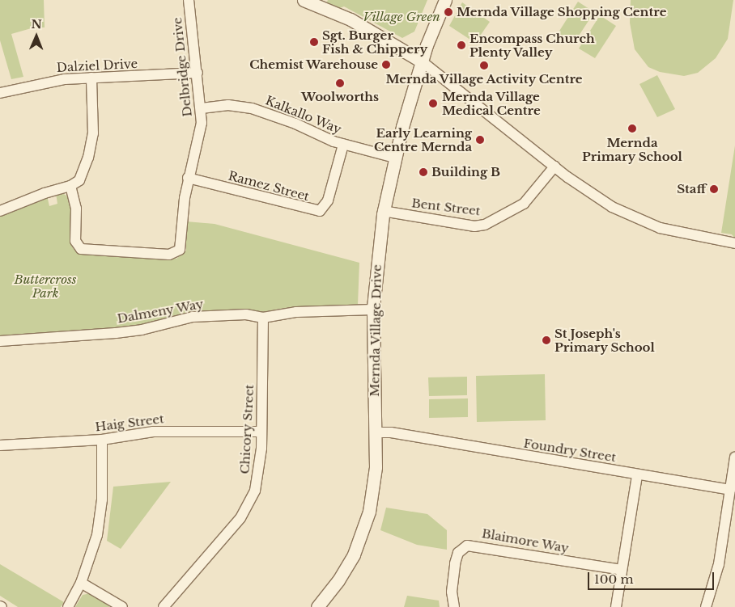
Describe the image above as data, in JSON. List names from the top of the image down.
{
  "streets": {
    "street": [
      "Dalziel Drive",
      "Delbridge Drive",
      "Kalkallo Way",
      "Ramez Street",
      "Bent Street",
      "Dalmeny Way",
      "Mernda Village Drive",
      "Haig Street",
      "Chicory Street",
      "Foundry Street",
      "Blaimore Way"
    ]
  },
  "crossings": [
    ["Dalziel Drive", "Delbridge Drive"],
    ["Delbridge Drive", "Kalkallo Way"],
    ["Delbridge Drive", "Ramez Street"],
    ["Kalkallo Way", "Ramez Street"],
    ["Kalkallo Way", "Mernda Village Drive"],
    ["Bent Street", "Mernda Village Drive"],
    ["Dalmeny Way", "Mernda Village Drive"],
    ["Dalmeny Way", "Chicory Street"],
    ["Mernda Village Drive", "Foundry Street"],
    ["Haig Street", "Chicory Street"]
  ],
  "parks": ["Village Green", "Buttercross Park"],
  "places": [
    "Mernda Village Shopping Centre",
    "Sgt. Burger Fish & Chippery",
    "Encompass Church Plenty Valley",
    "Chemist Warehouse",
    "Mernda Village Activity Centre",
    "Woolworths",
    "Mernda Village Medical Centre",
    "Mernda Primary School",
    "Early Learning Centre Mernda",
    "Building B",
    "Staff",
    "St Joseph's Primary School"
  ],
  "scale_bar": "100 m",
  "north": "top"
}
